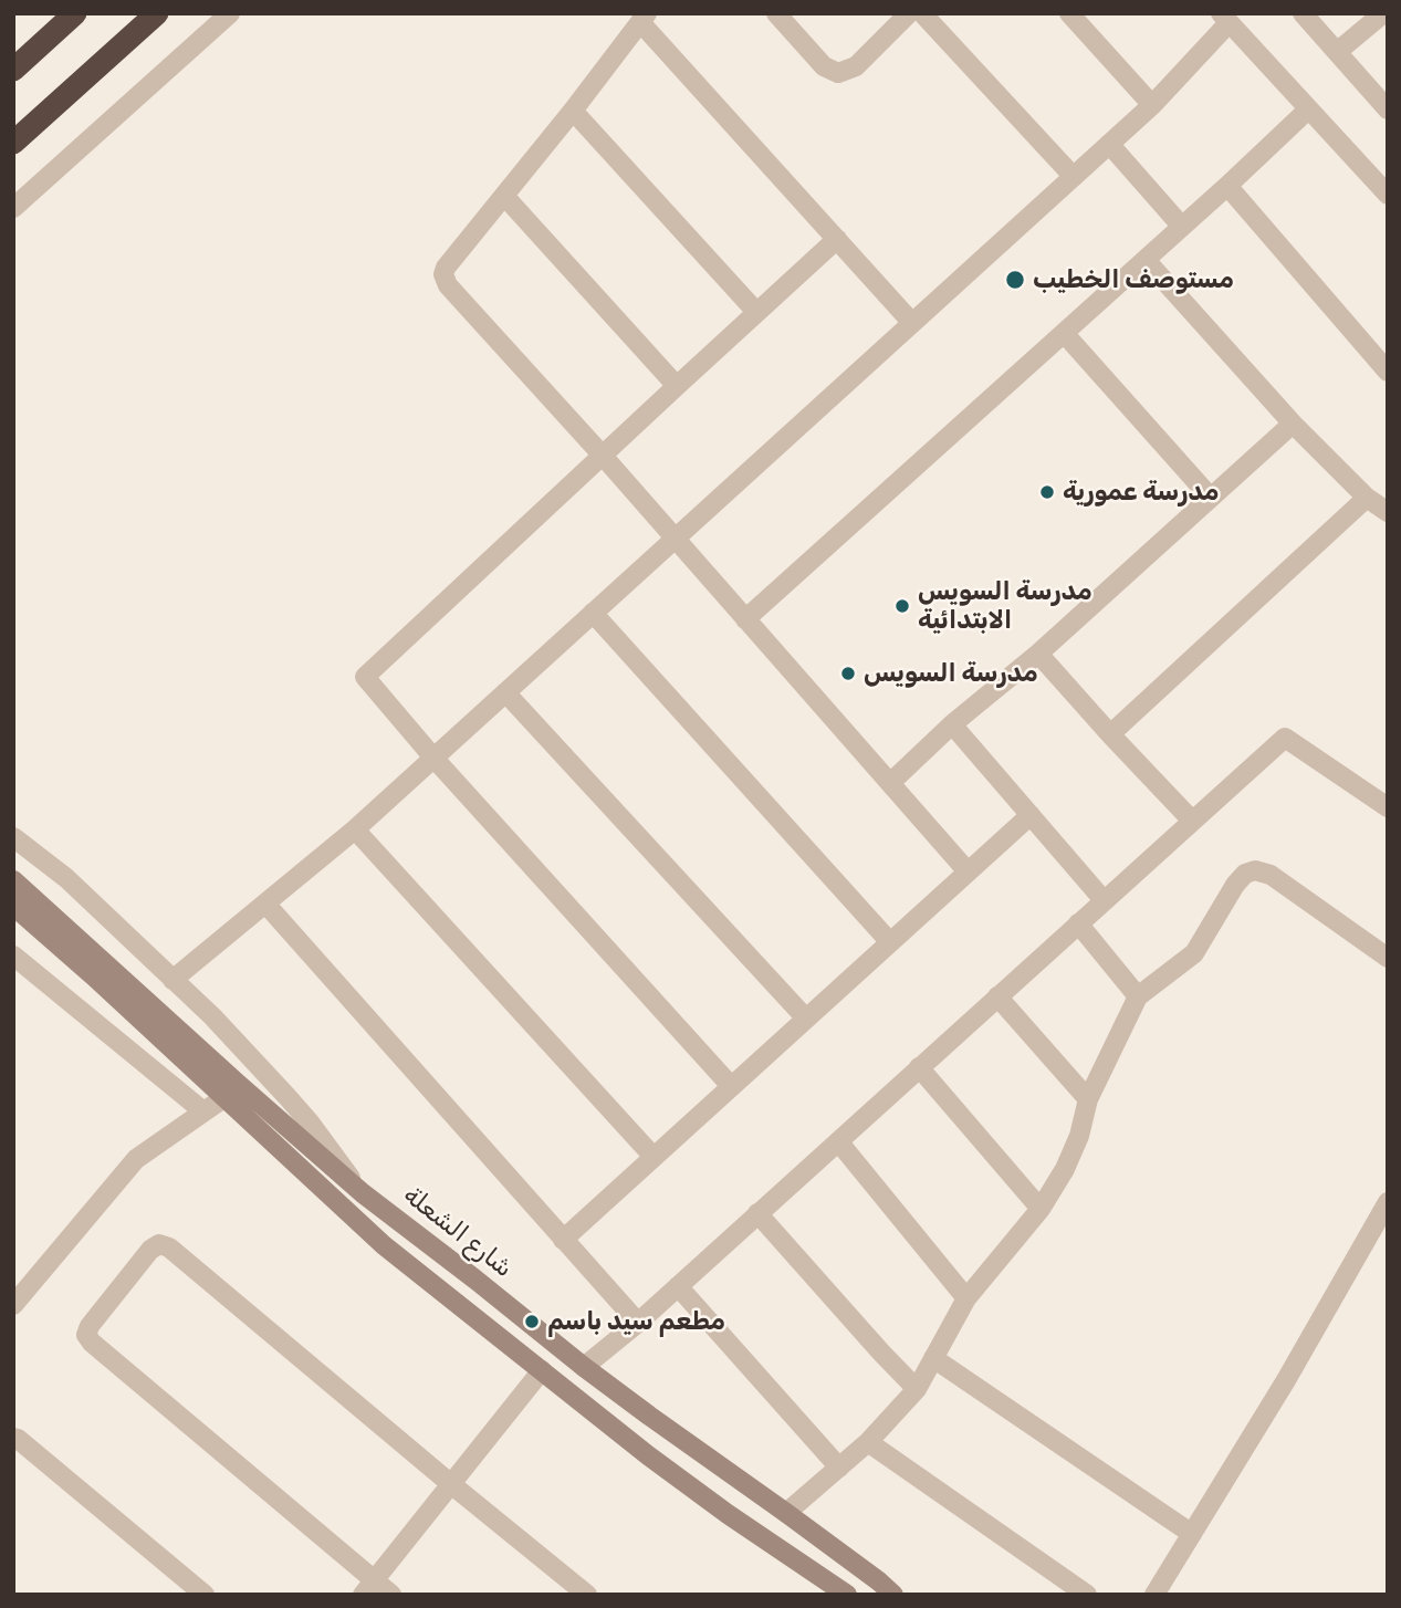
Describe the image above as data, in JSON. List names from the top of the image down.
{
  "streets": {
    "main road": ["شارع الشعلة"]
  },
  "places": [
    "مستوصف الخطيب",
    "مدرسة عمورية",
    "مدرسة السويس الابتدائية",
    "مدرسة السويس",
    "مطعم سيد باسم"
  ]
}
